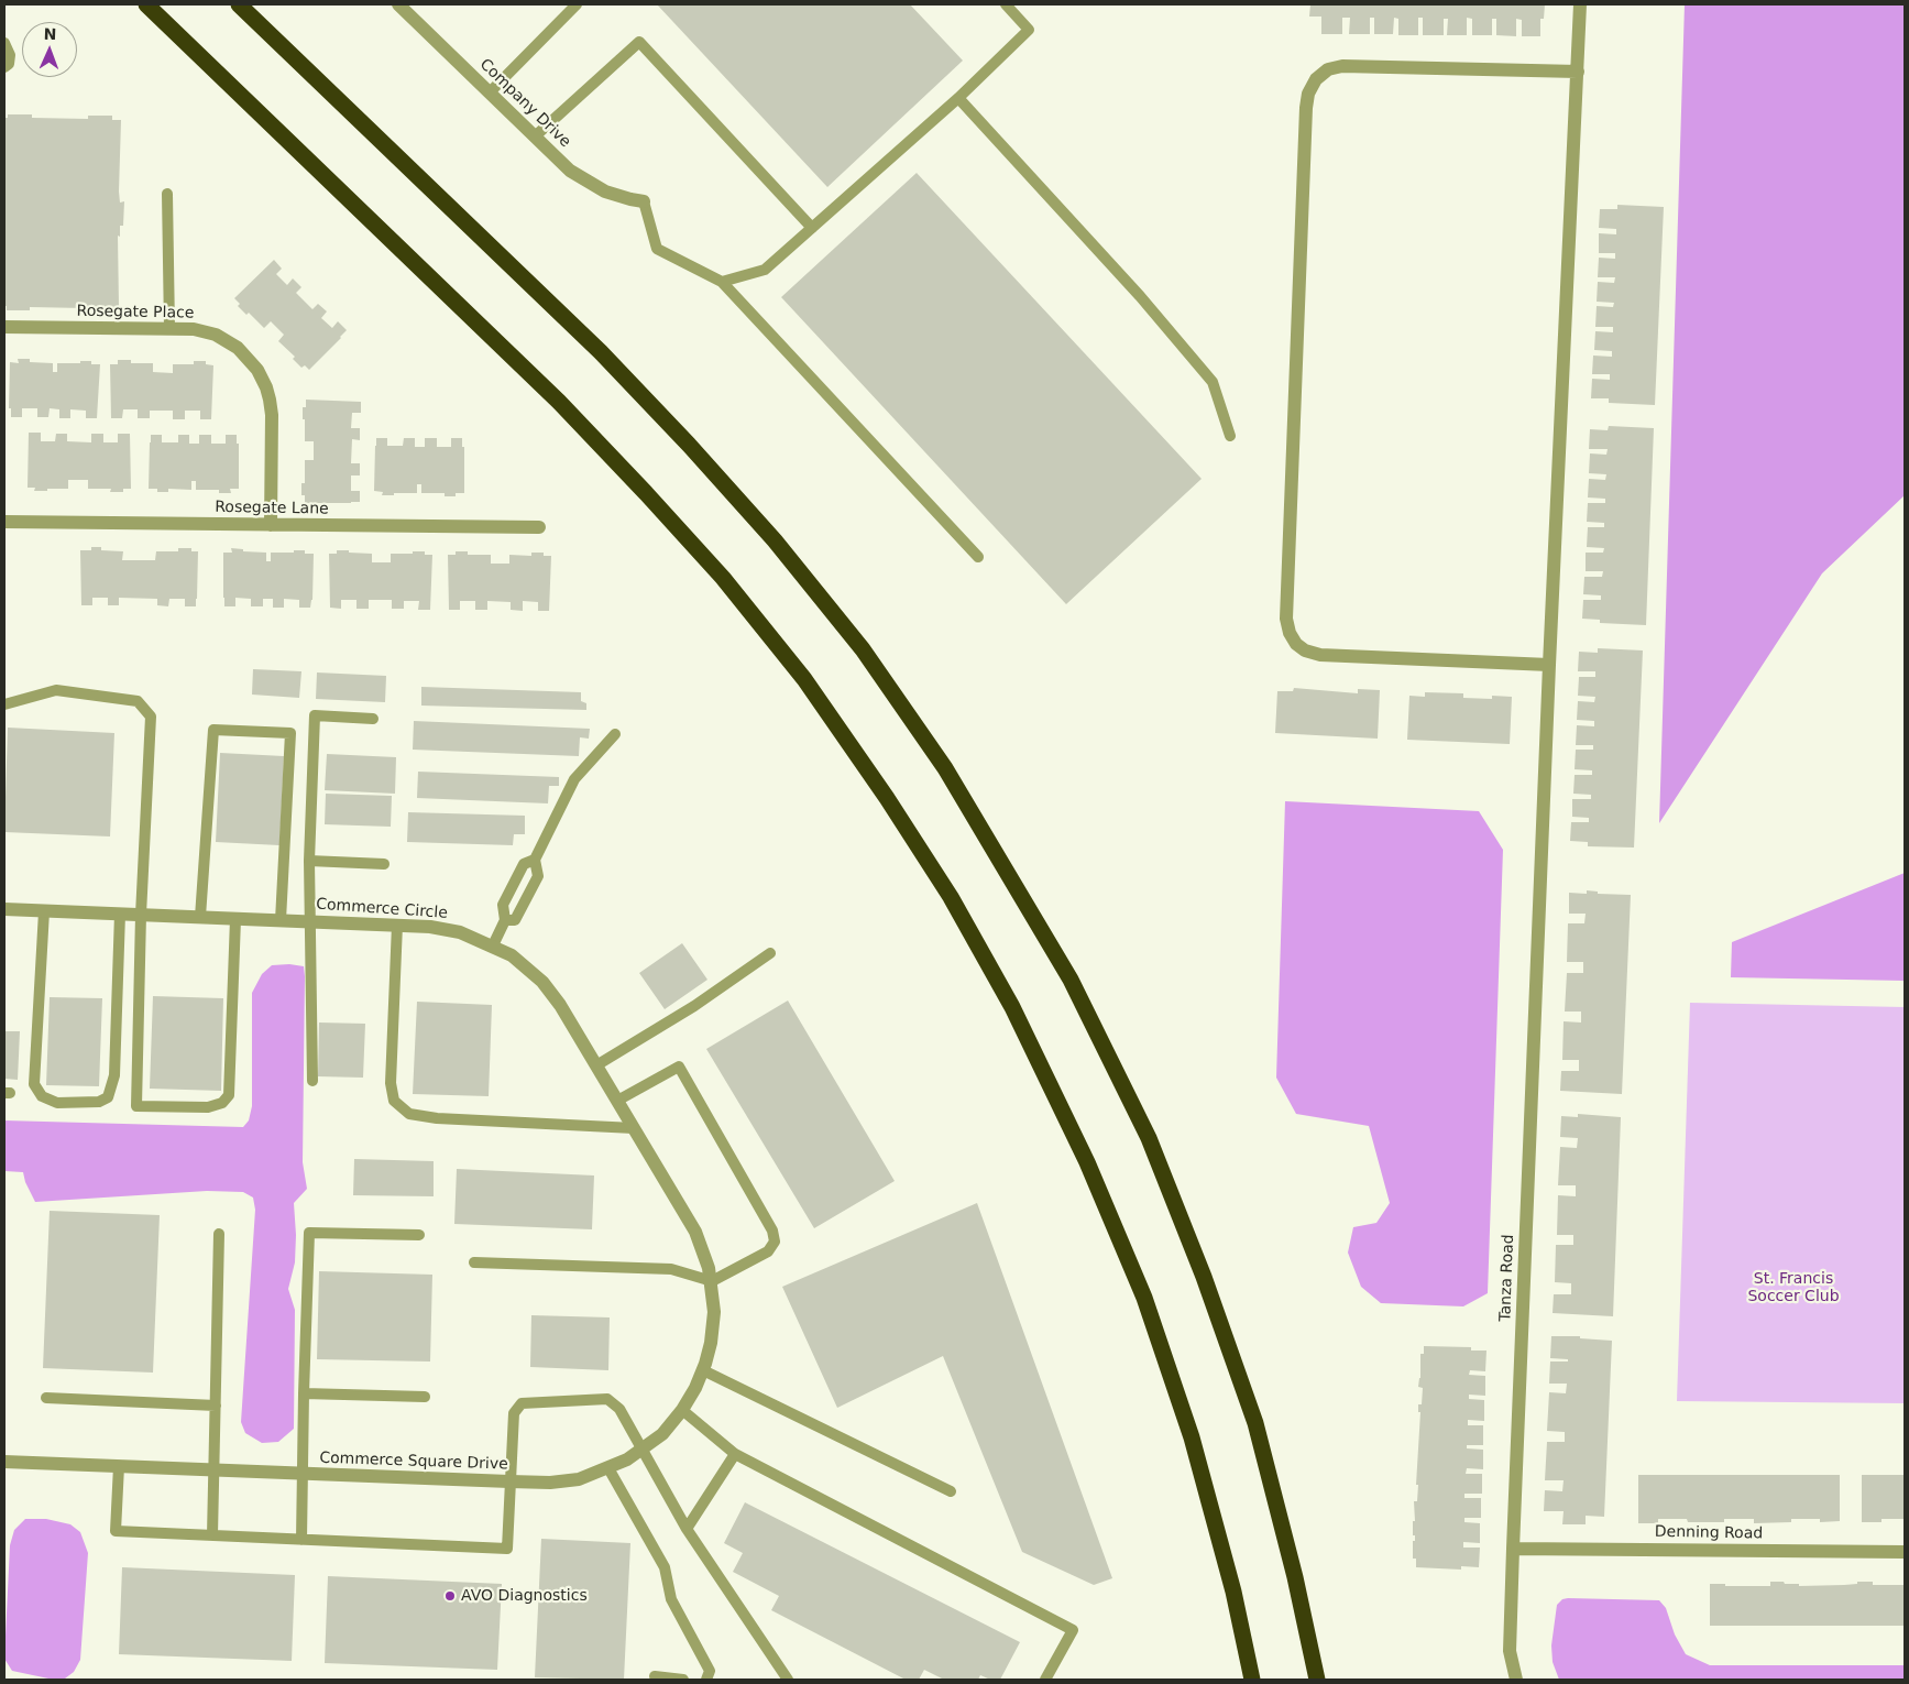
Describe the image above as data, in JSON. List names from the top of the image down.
{
  "streets": {
    "street": [
      "Company Drive",
      "Rosegate Place",
      "Rosegate Lane",
      "Commerce Circle",
      "Tanza Road",
      "Commerce Square Drive",
      "Denning Road"
    ]
  },
  "crossings": [
    ["Rosegate Place", "Rosegate Lane"],
    ["Commerce Circle", "Commerce Square Drive"],
    ["Tanza Road", "Denning Road"]
  ],
  "parks": ["St. Francis Soccer Club"],
  "places": ["AVO Diagnostics"],
  "north": "top"
}
